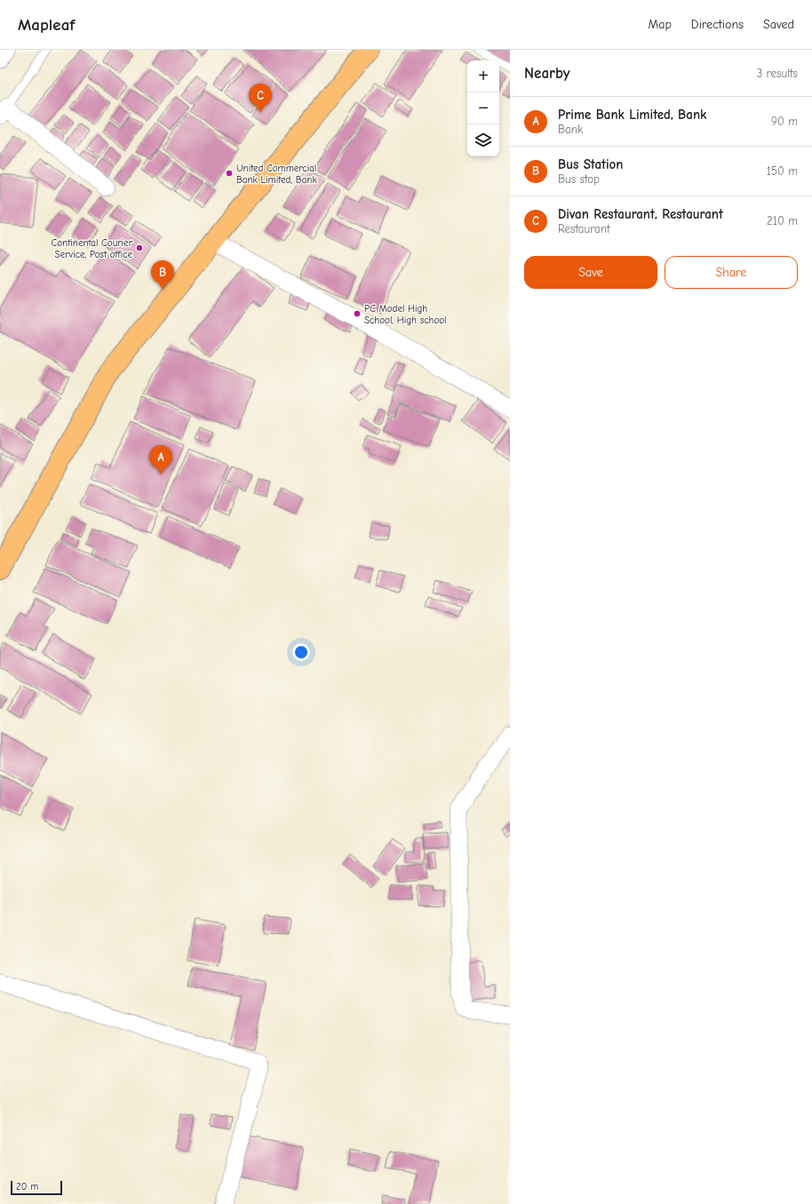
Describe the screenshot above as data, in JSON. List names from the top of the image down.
{
  "places": ["United Commercial Bank Limited, Bank", "Continental Courier Service, Post office", "PC Model High School, High school"],
  "scale_bar": "20 m",
  "page": {
    "header": "Mapleaf",
    "nav": ["Map", "Directions", "Saved"],
    "heading": ["Nearby", "3 results"],
    "map_buttons": ["+", "−"],
    "pins": ["C", "B", "A"],
    "list": [
      {
        "mark": "A",
        "name": "Prime Bank Limited, Bank",
        "note": "Bank",
        "value": "90 m"
      },
      {
        "mark": "B",
        "name": "Bus Station",
        "note": "Bus stop",
        "value": "150 m"
      },
      {
        "mark": "C",
        "name": "Divan Restaurant, Restaurant",
        "note": "Restaurant",
        "value": "210 m"
      }
    ],
    "buttons": ["Save", "Share"],
    "scale": "20 m"
  }
}
